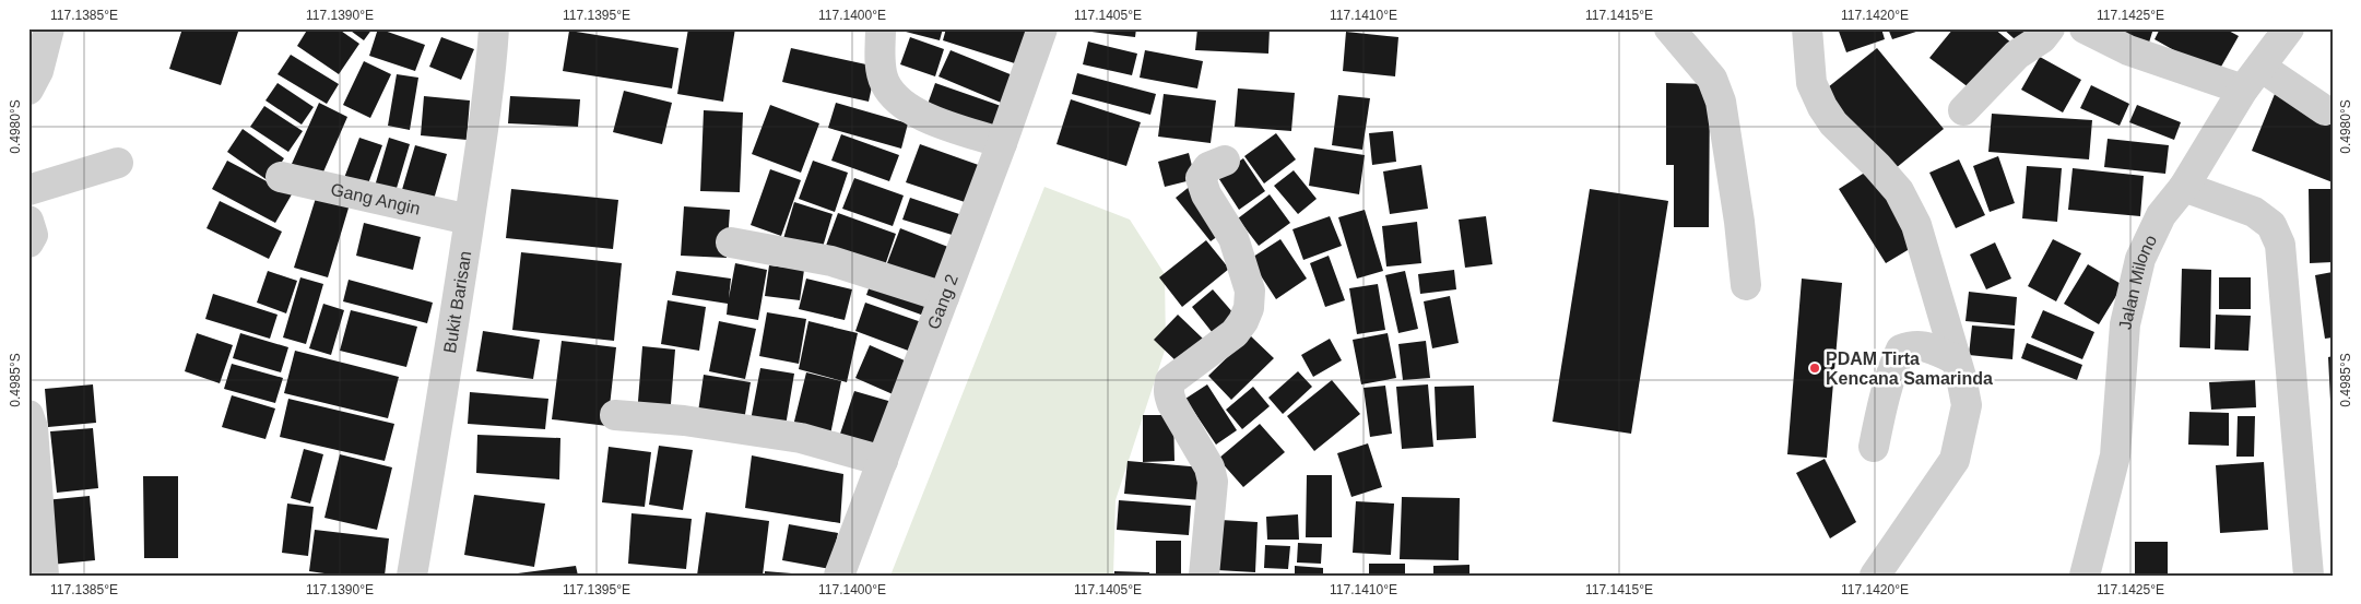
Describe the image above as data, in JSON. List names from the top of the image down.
{
  "streets": {
    "street": [
      "Gang Angin",
      "Jalan Milono",
      "Bukit Barisan",
      "Gang 2"
    ]
  },
  "crossings": [
    ["Gang Angin", "Bukit Barisan"]
  ],
  "places": ["PDAM Tirta Kencana Samarinda"],
  "coordinates": [
    "117.1385°E",
    "117.1390°E",
    "117.1395°E",
    "117.1400°E",
    "117.1405°E",
    "117.1410°E",
    "117.1415°E",
    "117.1420°E",
    "117.1425°E",
    "0.4980°S",
    "0.4985°S"
  ]
}
